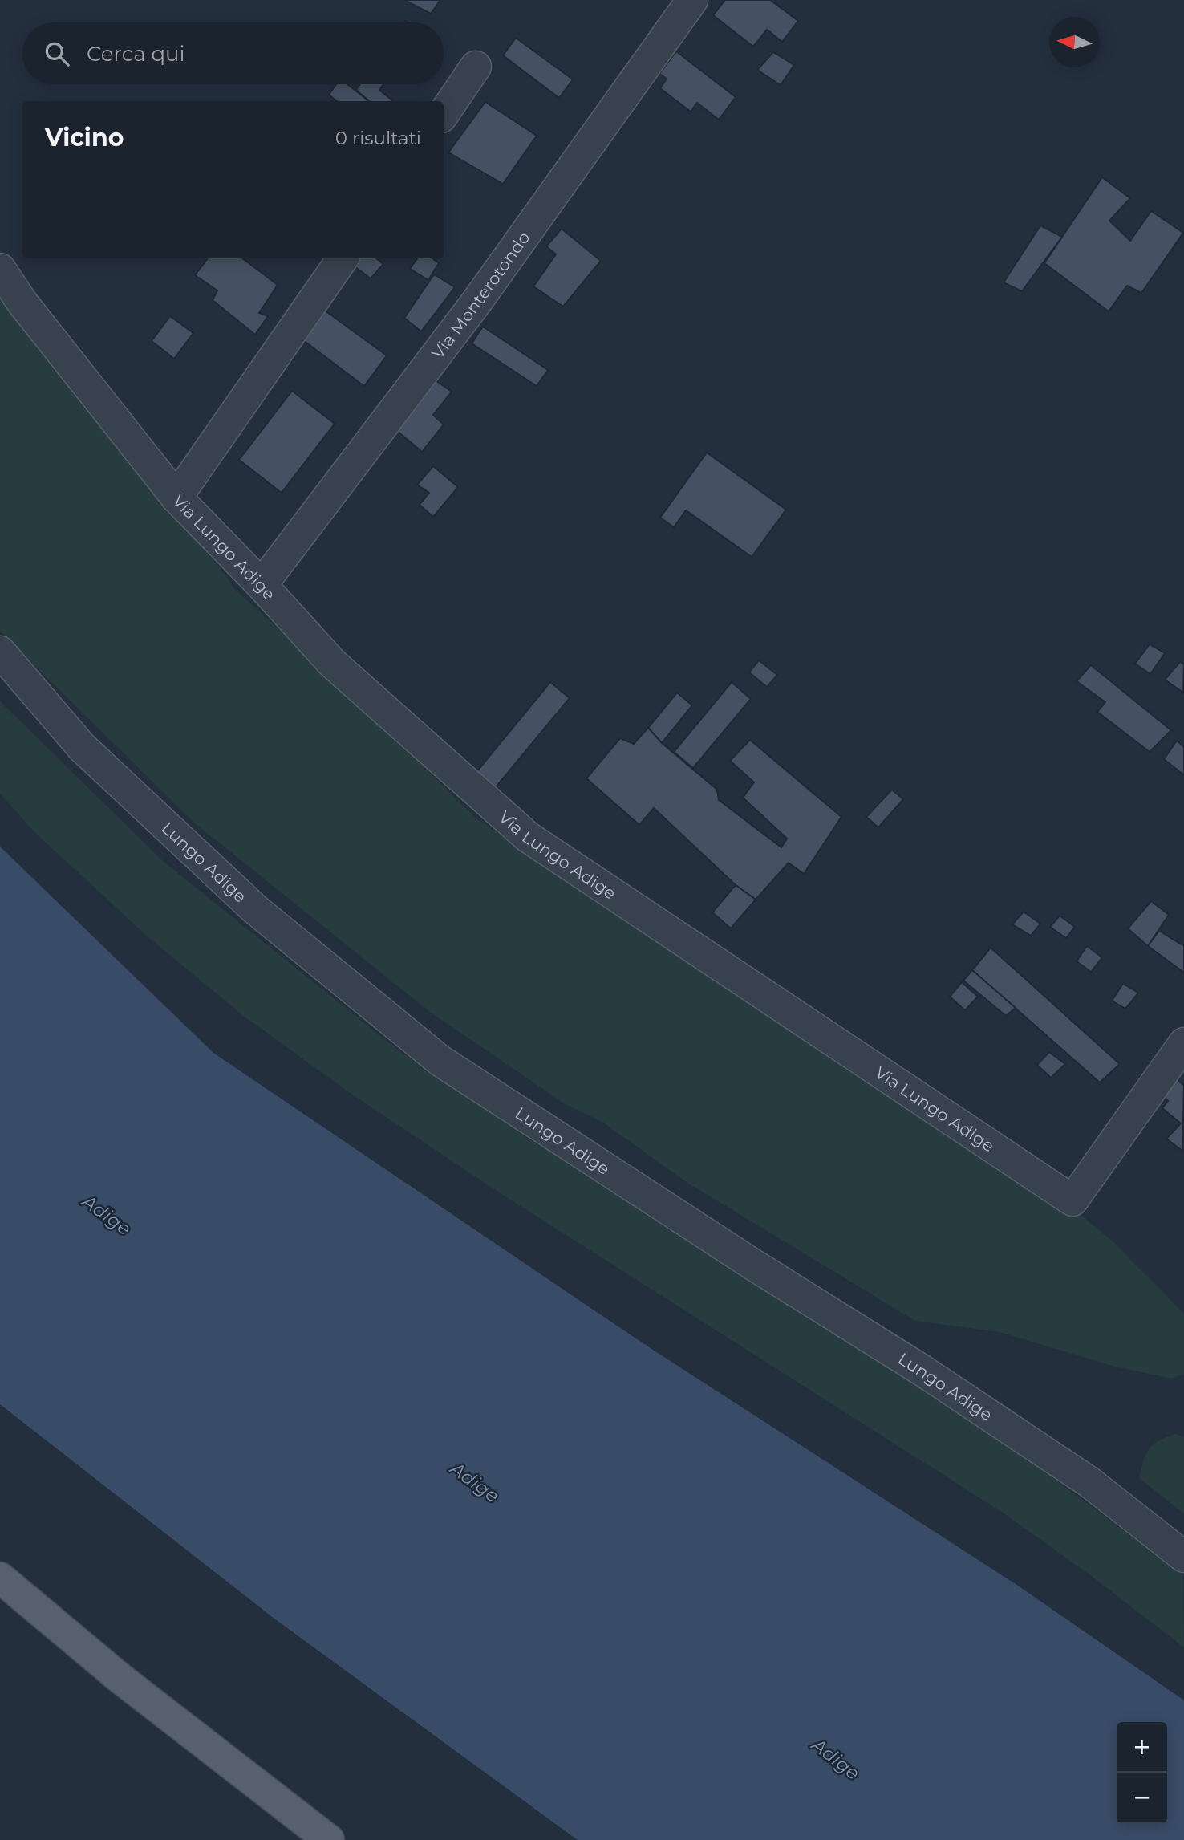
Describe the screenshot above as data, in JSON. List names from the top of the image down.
{
  "streets": {
    "street": ["Via Monterotondo", "Via Lungo Adige", "Lungo Adige"]
  },
  "crossings": [
    ["Via Monterotondo", "Via Lungo Adige"]
  ],
  "water": ["Adige"],
  "north": "left",
  "page": {
    "search": "Cerca qui",
    "heading": ["Vicino", "0 risultati"],
    "map_buttons": ["+", "−"]
  }
}
